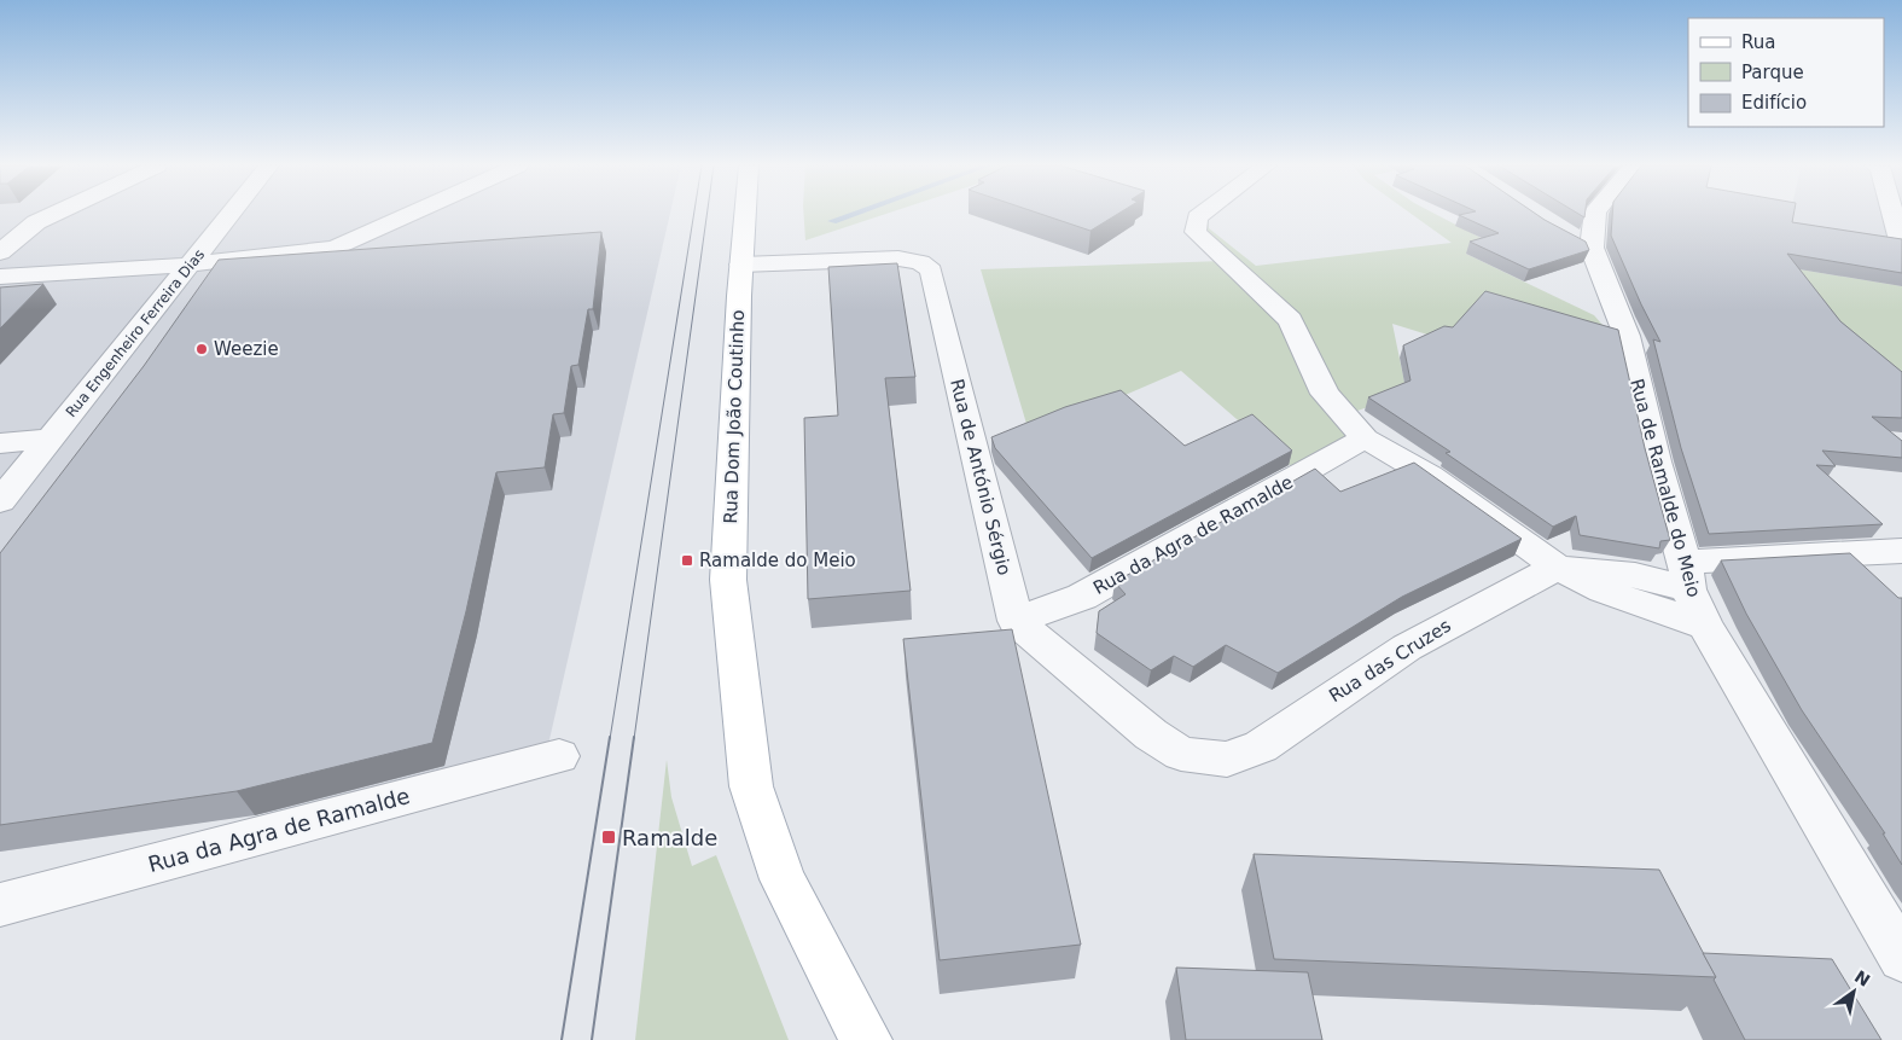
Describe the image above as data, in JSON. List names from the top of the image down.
{
  "streets": {
    "main road": ["Rua Dom João Coutinho"],
    "street": [
      "Rua Engenheiro Ferreira Dias",
      "Rua de António Sérgio",
      "Rua de Ramalde do Meio",
      "Rua da Agra de Ramalde",
      "Rua das Cruzes"
    ]
  },
  "crossings": [
    ["Rua Dom João Coutinho", "Rua de António Sérgio"],
    ["Rua de António Sérgio", "Rua da Agra de Ramalde"],
    ["Rua de António Sérgio", "Rua das Cruzes"],
    ["Rua da Agra de Ramalde", "Rua das Cruzes"]
  ],
  "places": {
    "other": ["Weezie"],
    "transit": ["Ramalde do Meio", "Ramalde"]
  },
  "legend": ["Rua", "Parque", "Edifício"],
  "north": "top right"
}
